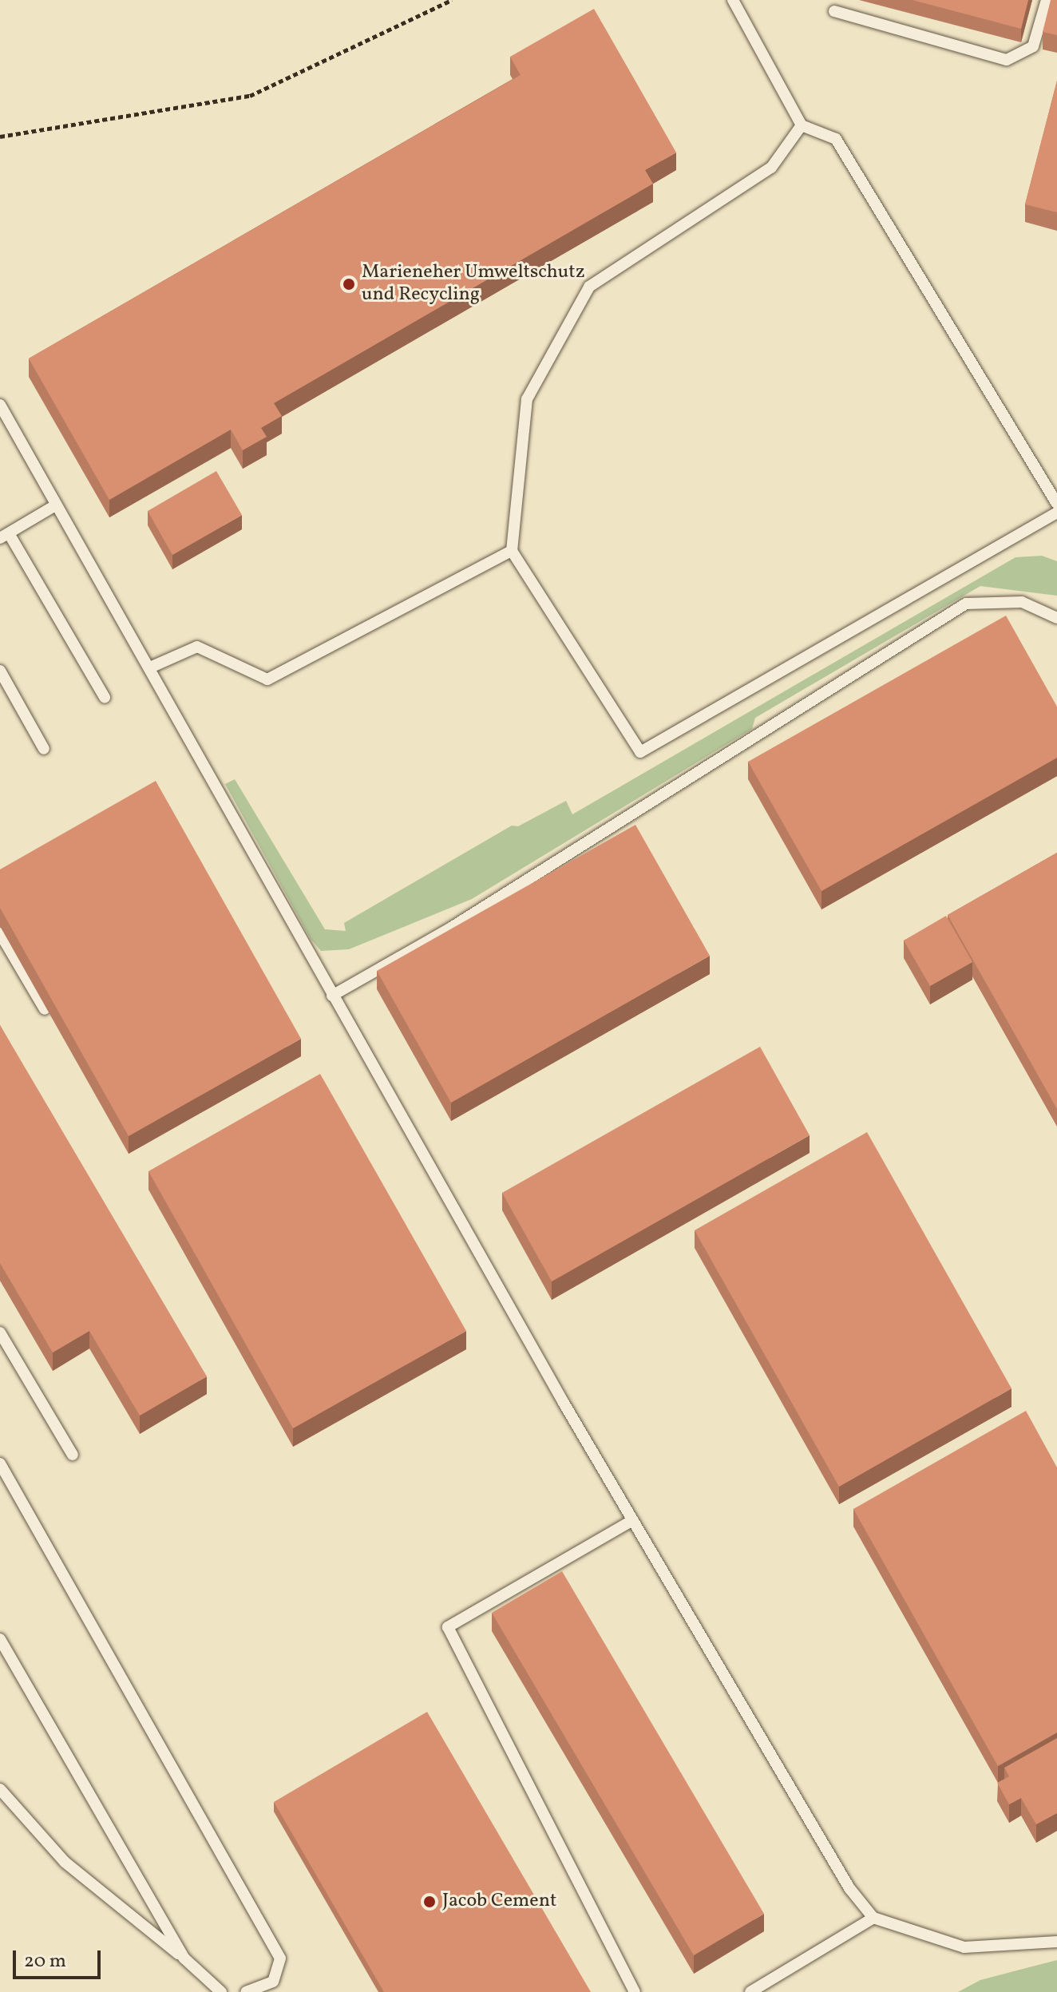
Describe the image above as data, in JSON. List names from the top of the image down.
{
  "places": ["Marieneher Umweltschutz und Recycling", "Jacob Cement"],
  "scale_bar": "20 m"
}
